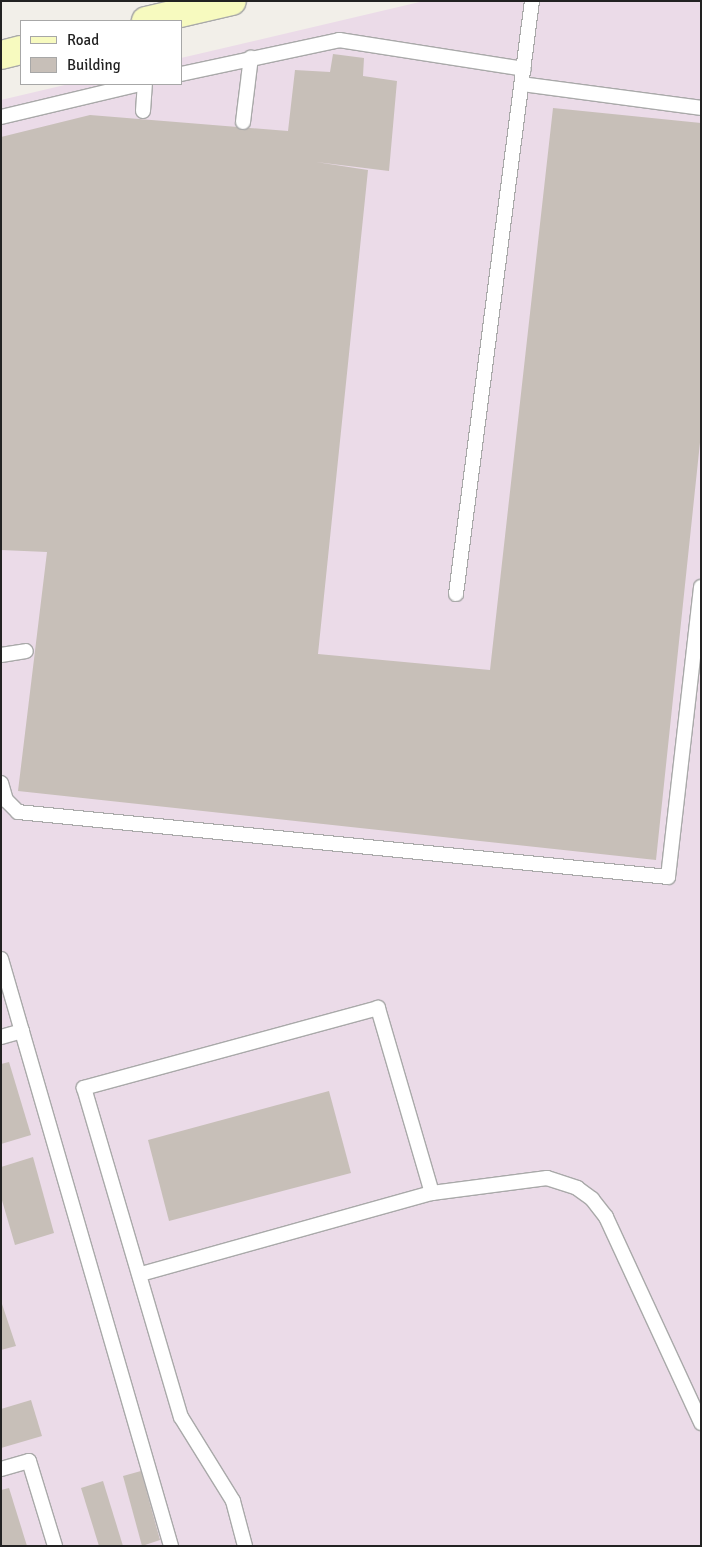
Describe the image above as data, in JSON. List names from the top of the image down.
{
  "legend": ["Road", "Building"]
}
